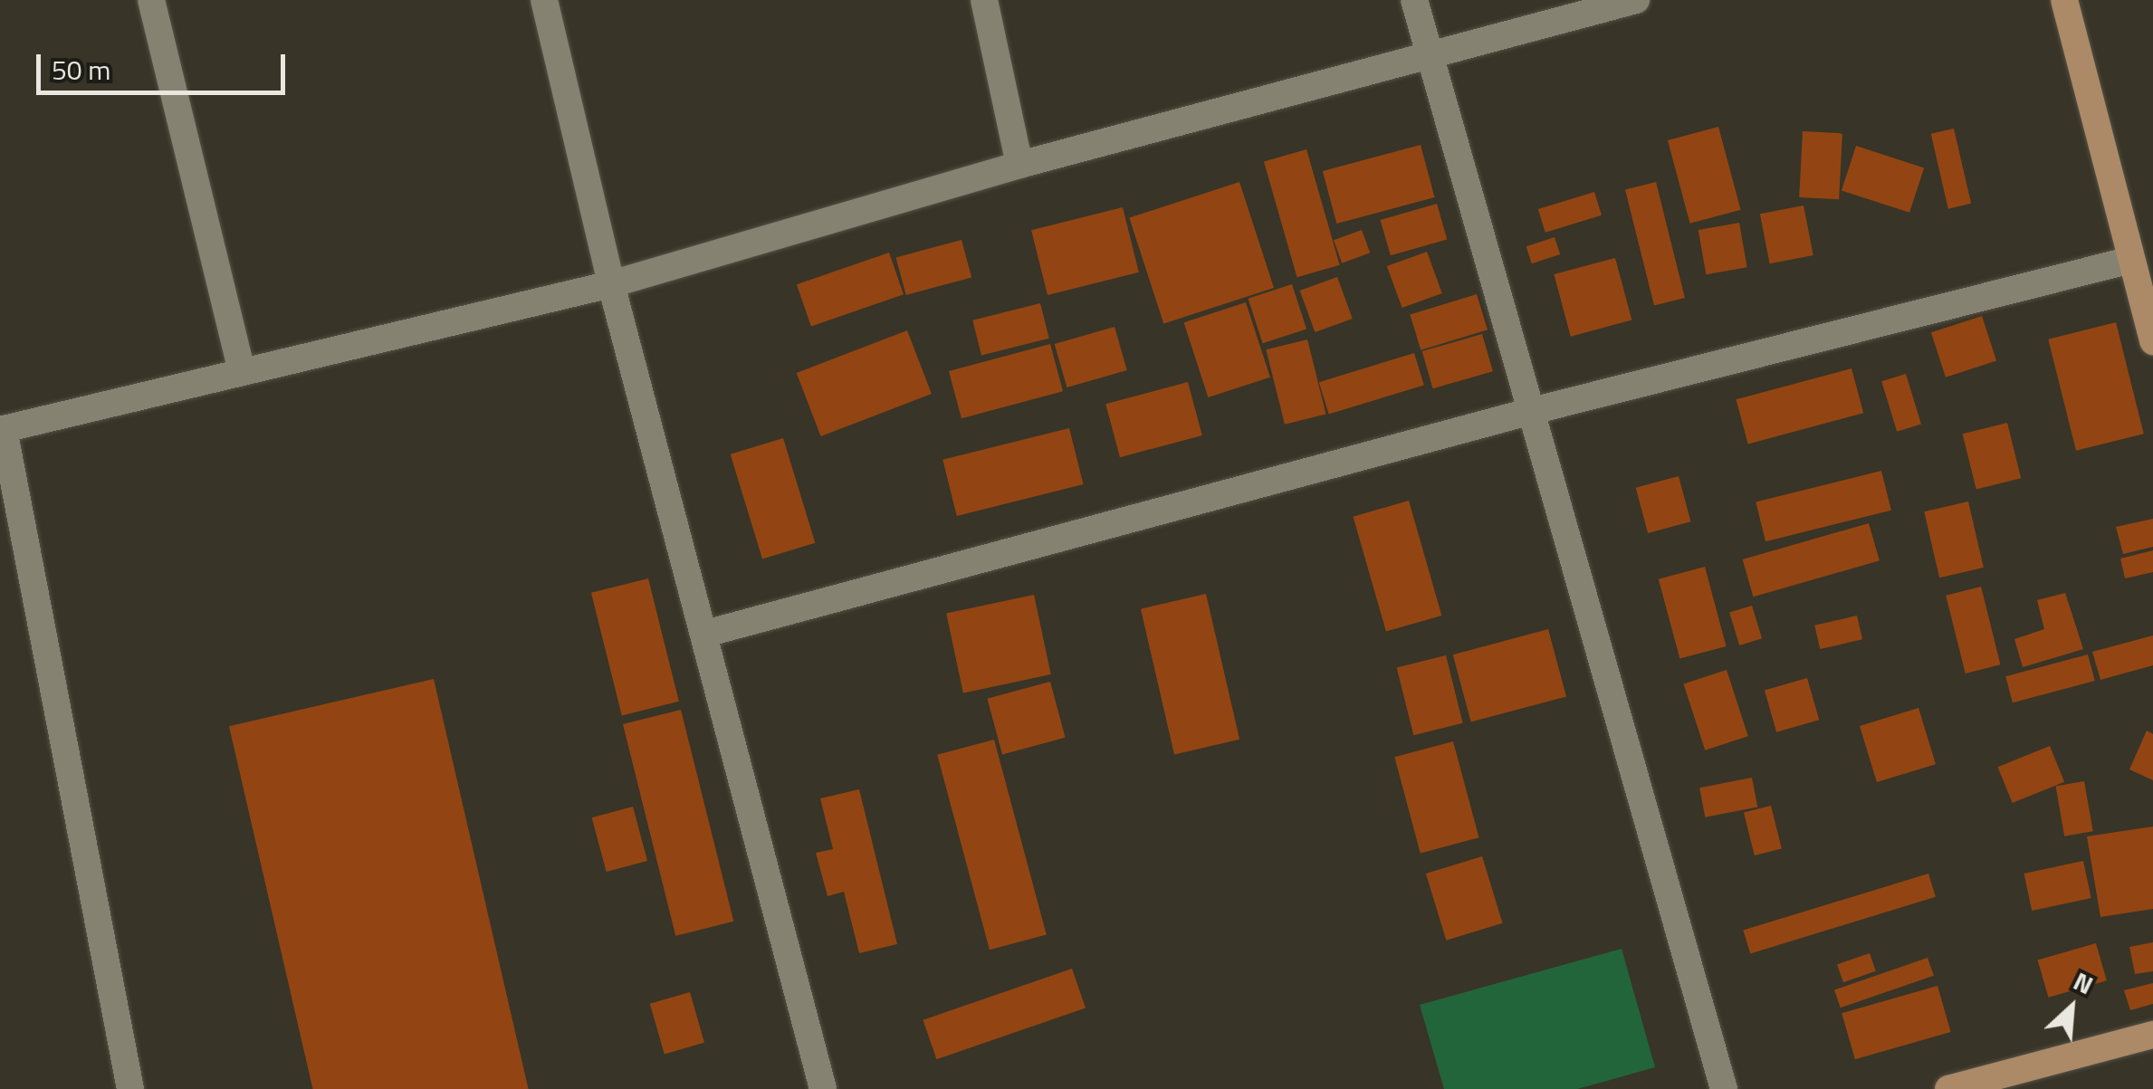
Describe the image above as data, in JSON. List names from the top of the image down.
{
  "scale_bar": "50 m",
  "north": "top right"
}
